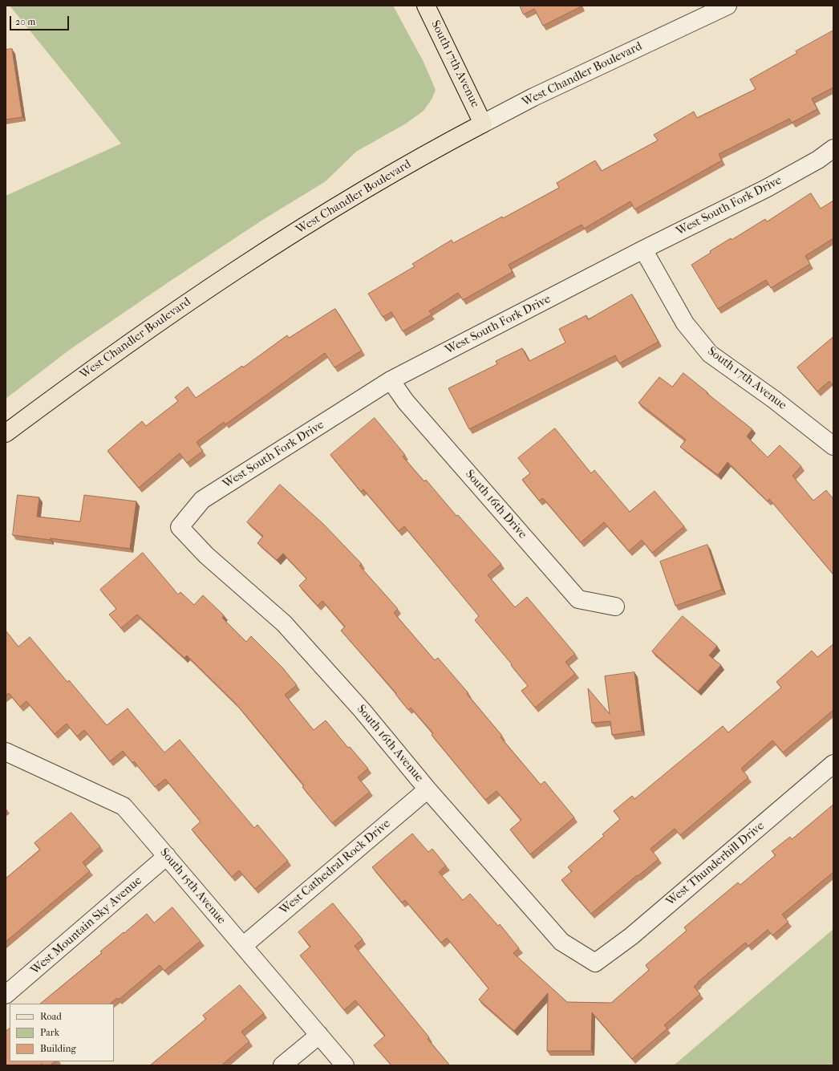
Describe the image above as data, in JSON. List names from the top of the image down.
{
  "streets": {
    "main road": ["South 17th Avenue", "West Chandler Boulevard"],
    "street": [
      "West South Fork Drive",
      "South 16th Drive",
      "South 16th Avenue",
      "West Thunderhill Drive",
      "West Cathedral Rock Drive",
      "South 15th Avenue",
      "West Mountain Sky Avenue"
    ]
  },
  "crossings": [
    ["South 17th Avenue", "West Chandler Boulevard"],
    ["South 17th Avenue", "West South Fork Drive"],
    ["West South Fork Drive", "South 16th Drive"],
    ["West South Fork Drive", "South 16th Avenue"],
    ["South 16th Avenue", "West Thunderhill Drive"],
    ["South 16th Avenue", "West Cathedral Rock Drive"],
    ["West Cathedral Rock Drive", "South 15th Avenue"],
    ["South 15th Avenue", "West Mountain Sky Avenue"]
  ],
  "legend": ["Road", "Park", "Building"],
  "scale_bar": "20 m"
}
